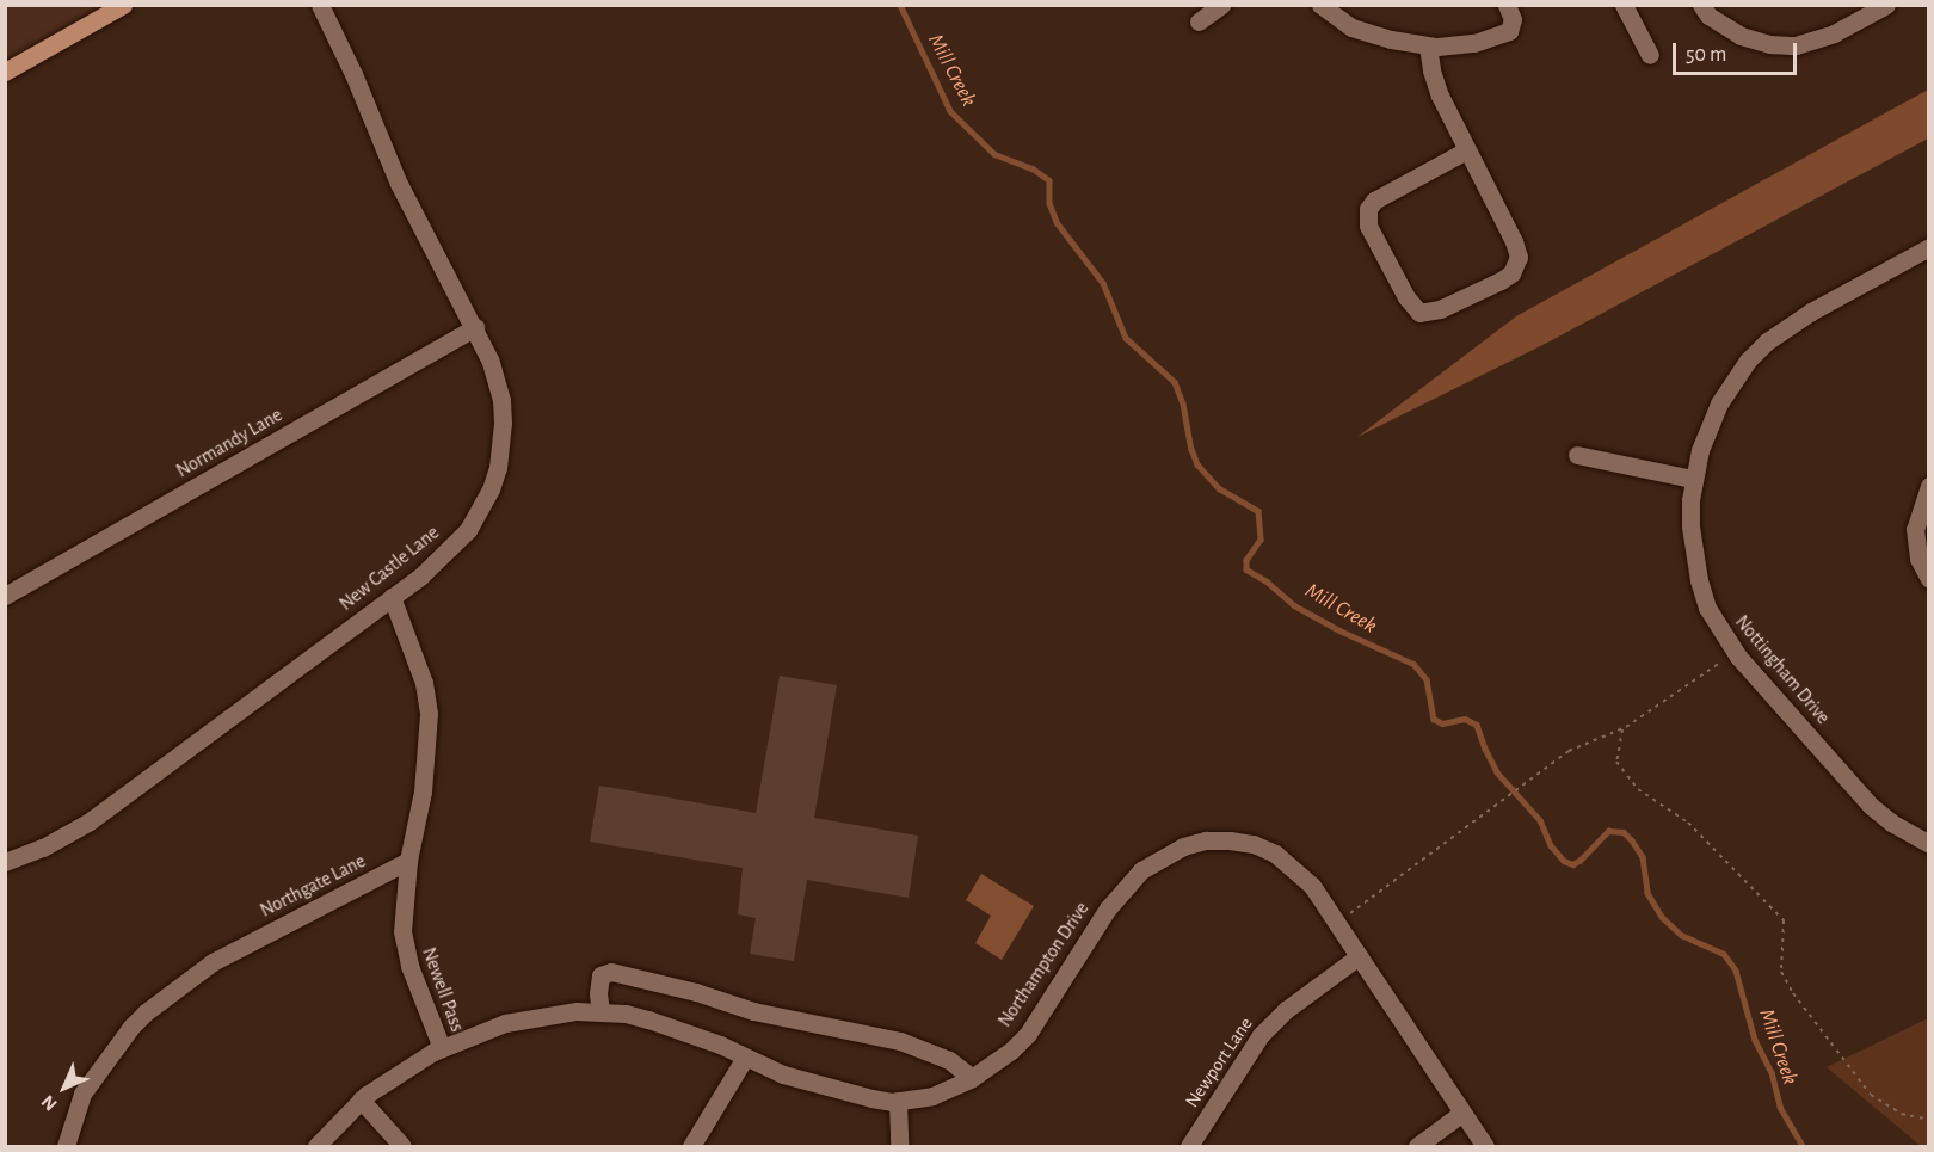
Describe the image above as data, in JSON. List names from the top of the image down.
{
  "streets": {
    "street": [
      "Normandy Lane",
      "New Castle Lane",
      "Nottingham Drive",
      "Northgate Lane",
      "Northampton Drive",
      "Newell Pass",
      "Newport Lane"
    ]
  },
  "crossings": [
    ["Normandy Lane", "New Castle Lane"],
    ["Northgate Lane", "Newell Pass"],
    ["Northampton Drive", "Newell Pass"],
    ["Northampton Drive", "Newport Lane"]
  ],
  "water": ["Mill Creek"],
  "scale_bar": "50 m",
  "north": "bottom left"
}
